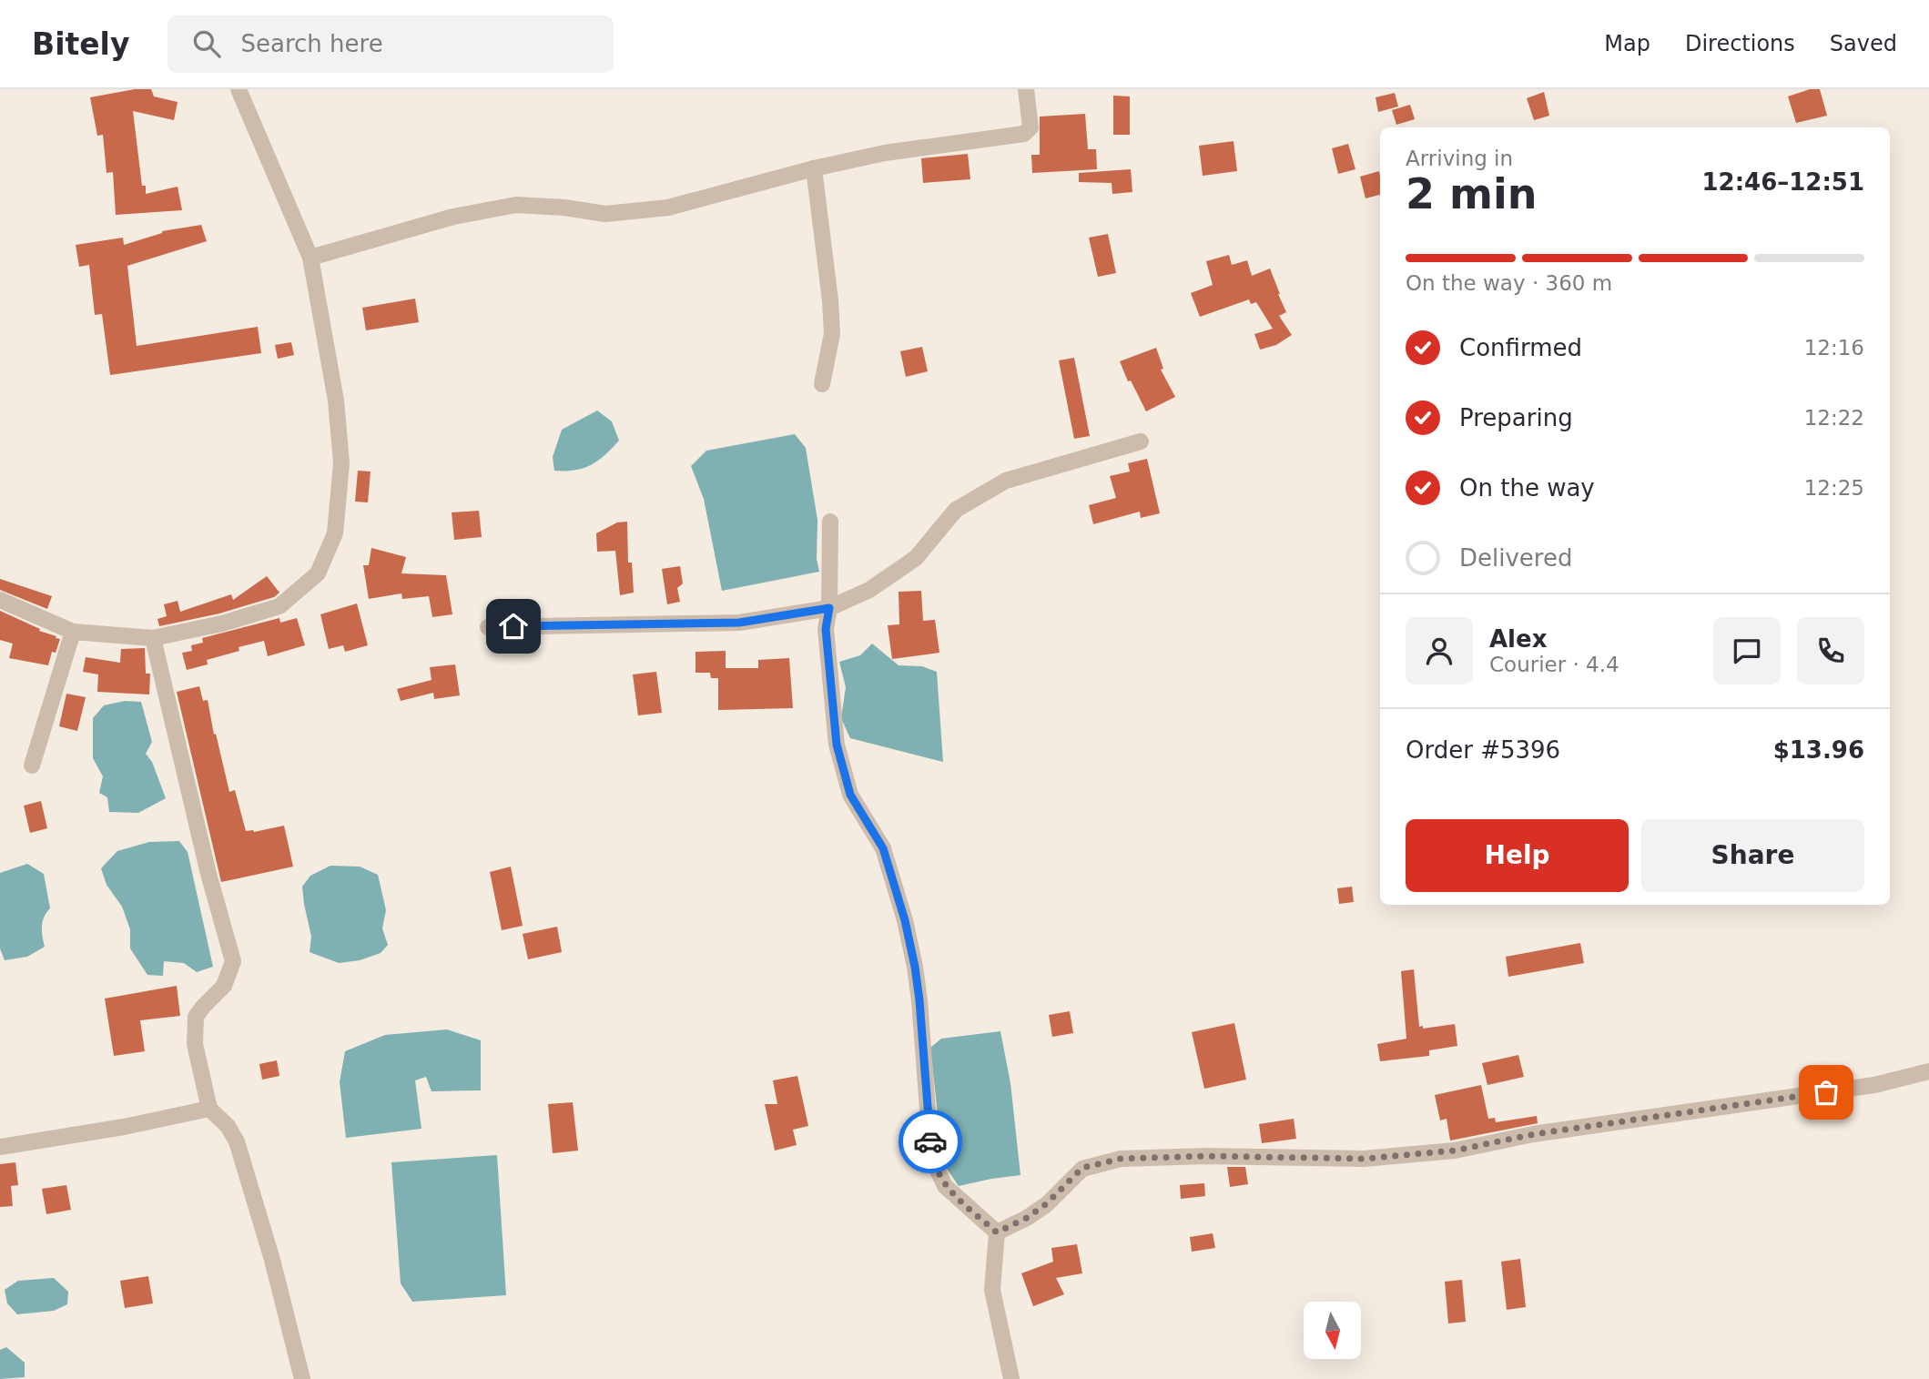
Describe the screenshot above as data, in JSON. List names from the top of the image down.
{
  "north": "bottom",
  "page": {
    "header": "Bitely",
    "search": "Search here",
    "nav": ["Map", "Directions", "Saved"],
    "heading": ["2 min", "Arriving in", "12:46–12:51"],
    "panel": [
      "Alex",
      "Courier · 4.4",
      "Order #5396",
      "$13.96"
    ],
    "bar": "On the way · 360 m",
    "list": [
      ["Confirmed", "12:16"],
      ["Preparing", "12:22"],
      ["On the way", "12:25"],
      "Delivered"
    ],
    "buttons": ["Help", "Share"]
  }
}
